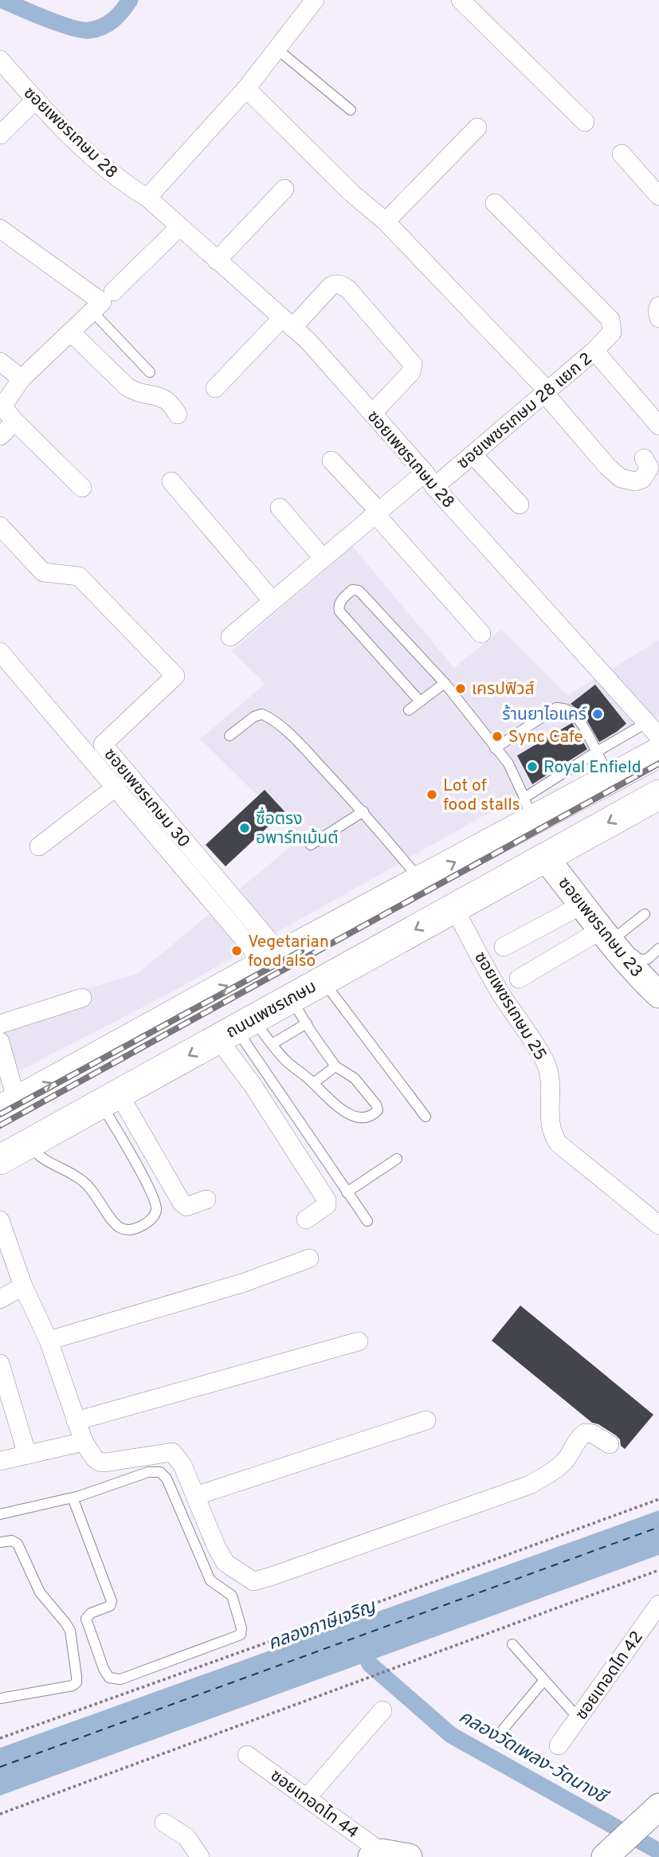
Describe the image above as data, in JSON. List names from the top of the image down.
{
  "streets": {
    "main road": ["ซอยเพชรเกษม 23", "ถนนเพชรเกษม"],
    "street": [
      "ซอยเพชรเกษม 28",
      "ซอยเพชรเกษม 28 แยก 2",
      "ซอยเพชรเกษม 30",
      "ซอยเพชรเกษม 25",
      "ซอยเทอดไท 42",
      "ซอยเทอดไท 44"
    ]
  },
  "crossings": [
    ["ซอยเพชรเกษม 28", "ซอยเพชรเกษม 28 แยก 2"],
    ["ซอยเพชรเกษม 23", "ถนนเพชรเกษม"],
    ["ซอยเพชรเกษม 25", "ถนนเพชรเกษม"]
  ],
  "water": ["คลองภาษีเจริญ", "คลองวัดเพลง-วัดนางชี"],
  "places": [
    "เครปฟิวส์",
    "ร้านยาไอแคร์",
    "Sync Cafe",
    "Royal Enfield",
    "Lot of food stalls",
    "ซื่อตรง อพาร์ทเม้นต์",
    "Vegetarian food also"
  ]
}
